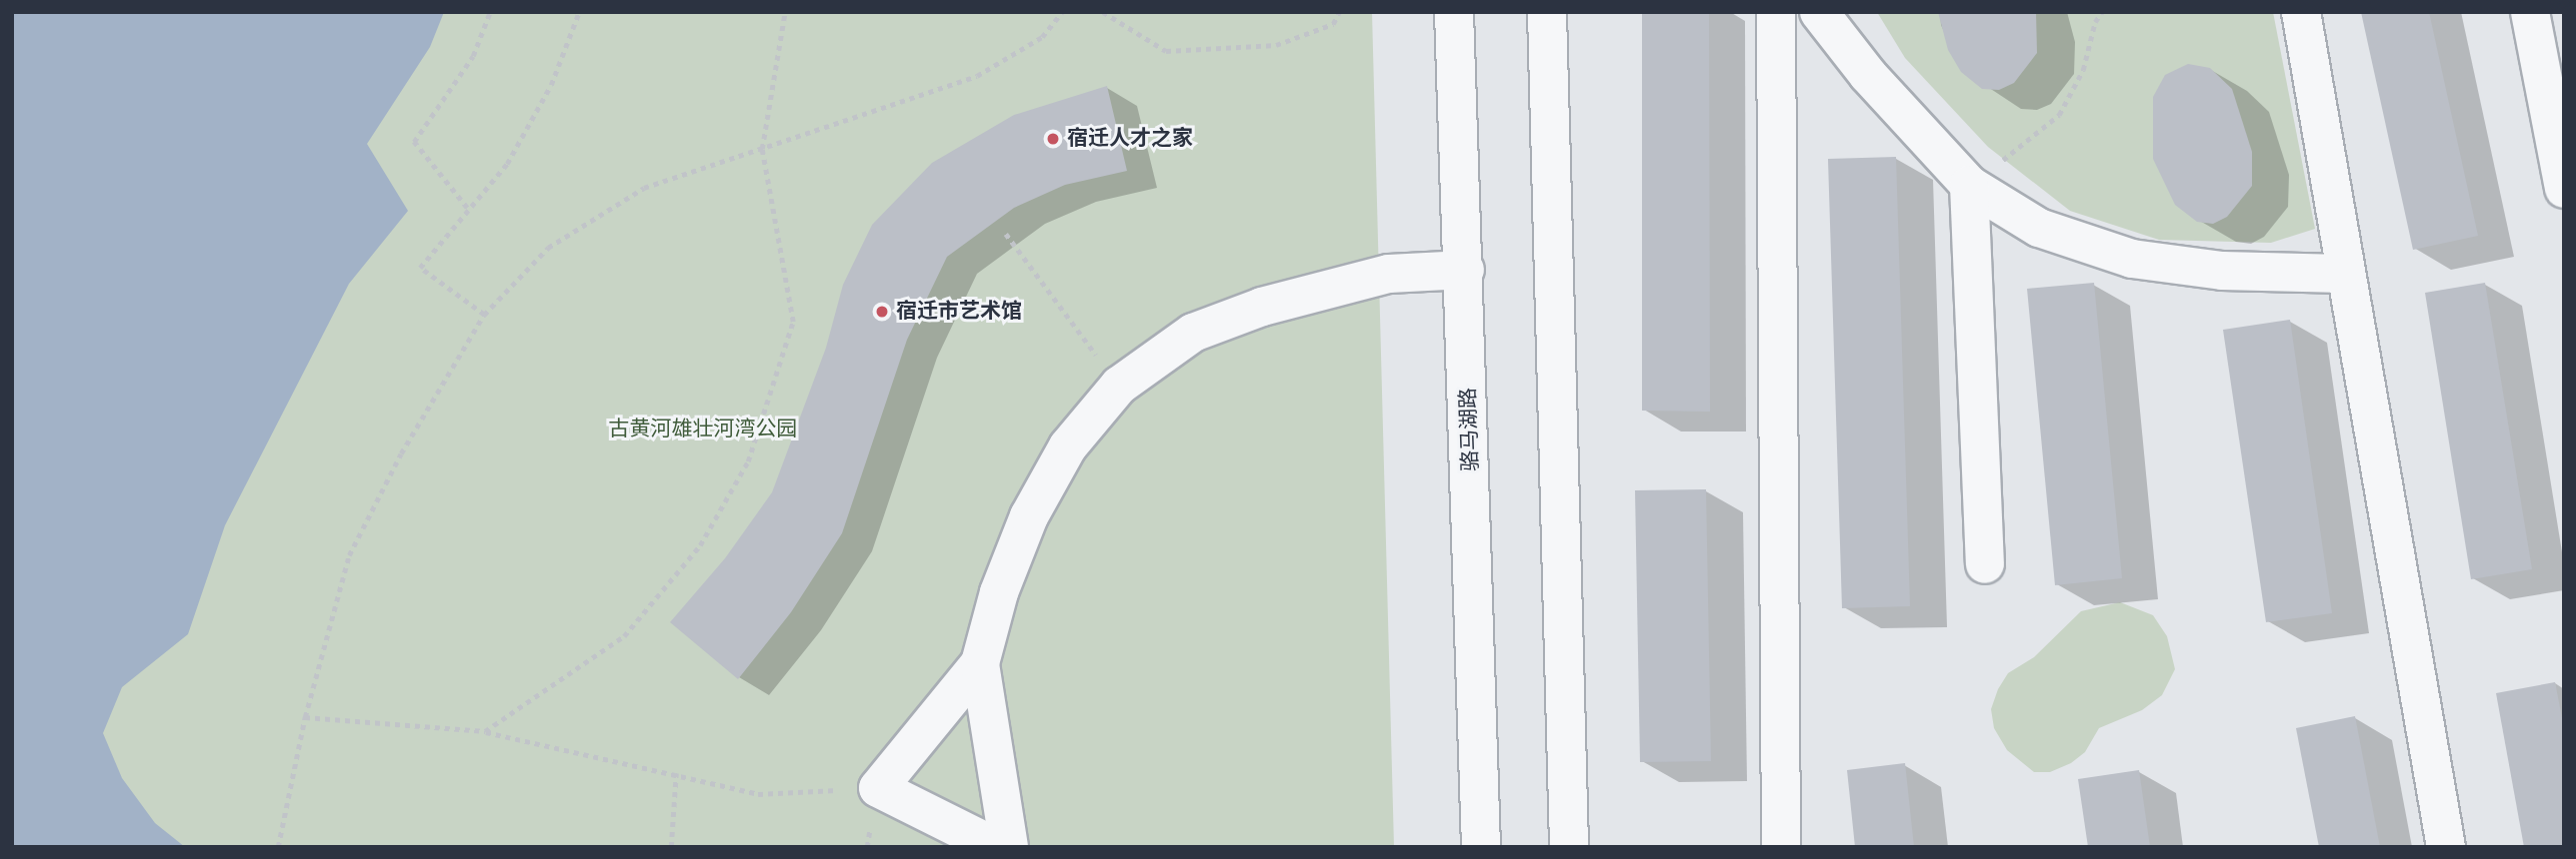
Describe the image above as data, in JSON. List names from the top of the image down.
{
  "streets": {
    "street": ["骆马湖路"]
  },
  "parks": ["古黄河雄壮河湾公园"],
  "places": ["宿迁人才之家", "宿迁市艺术馆"]
}
